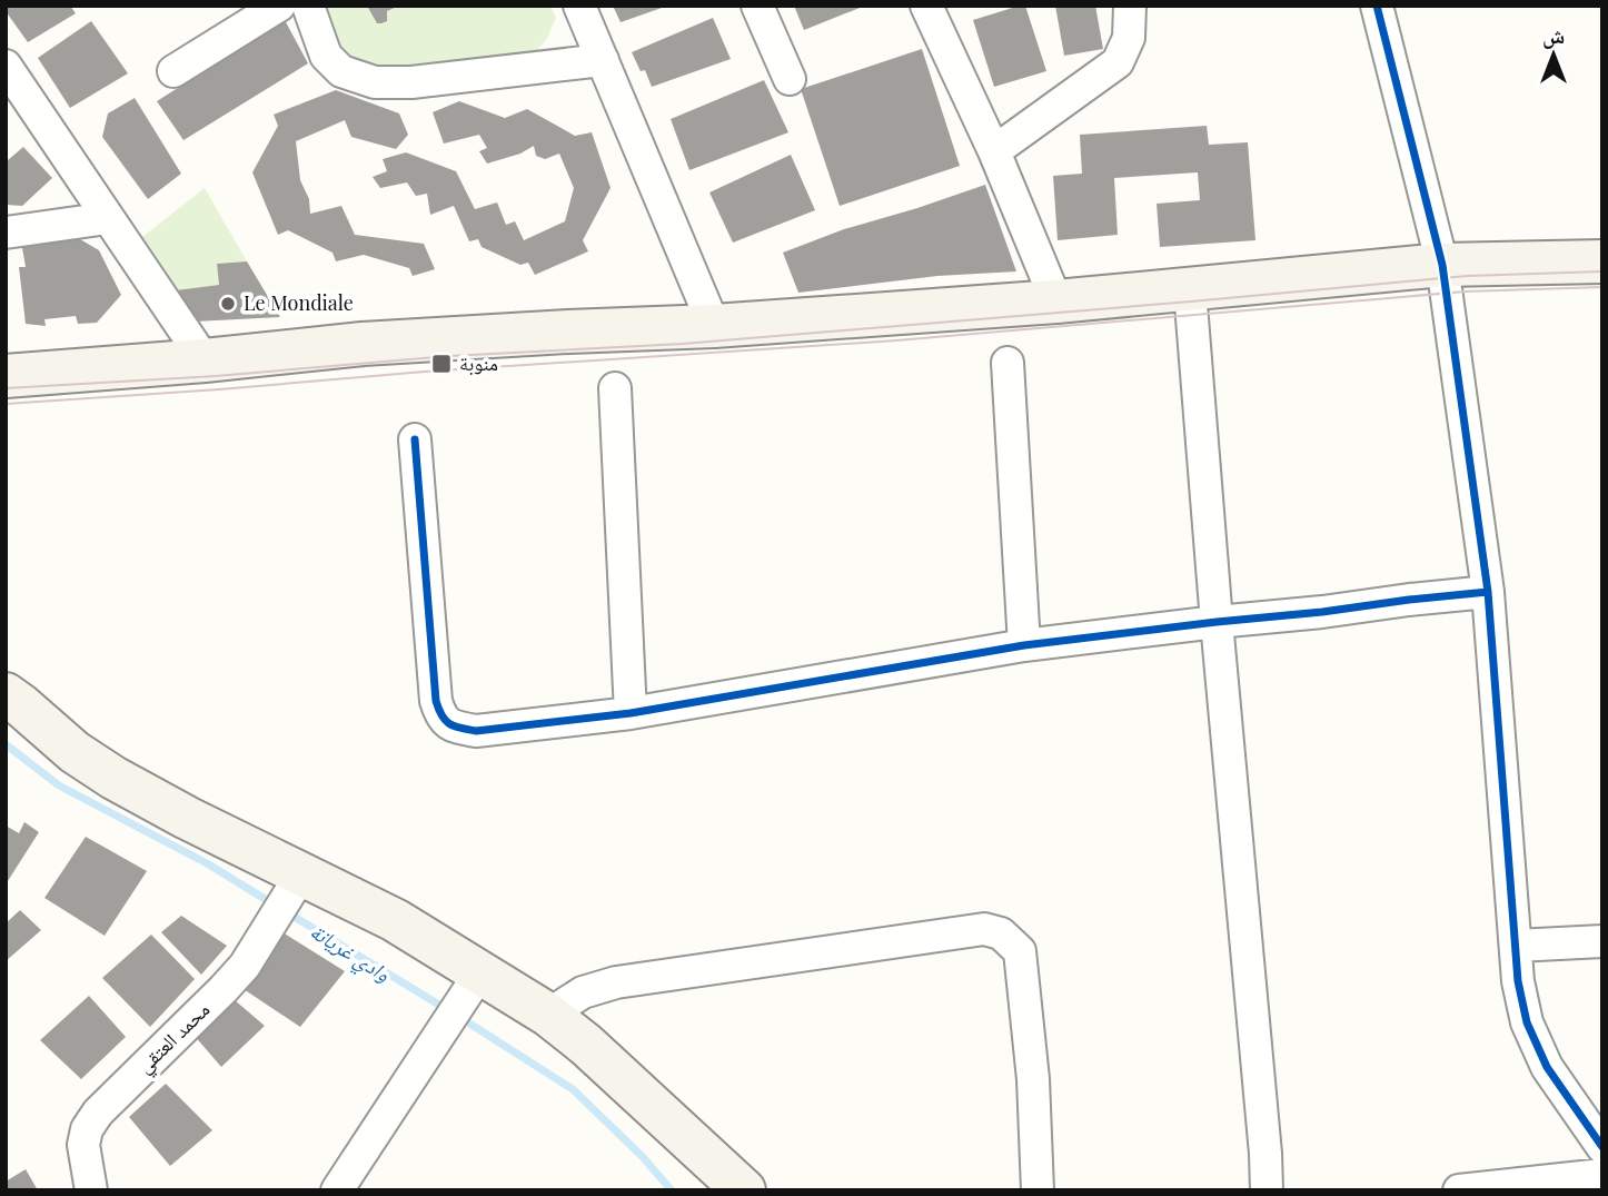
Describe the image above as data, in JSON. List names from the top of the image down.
{
  "streets": {
    "street": ["محمد العتقي"]
  },
  "water": ["وادي غريانة"],
  "places": {
    "other": ["Le Mondiale"],
    "transit": ["منوبة"]
  },
  "north": "top"
}
